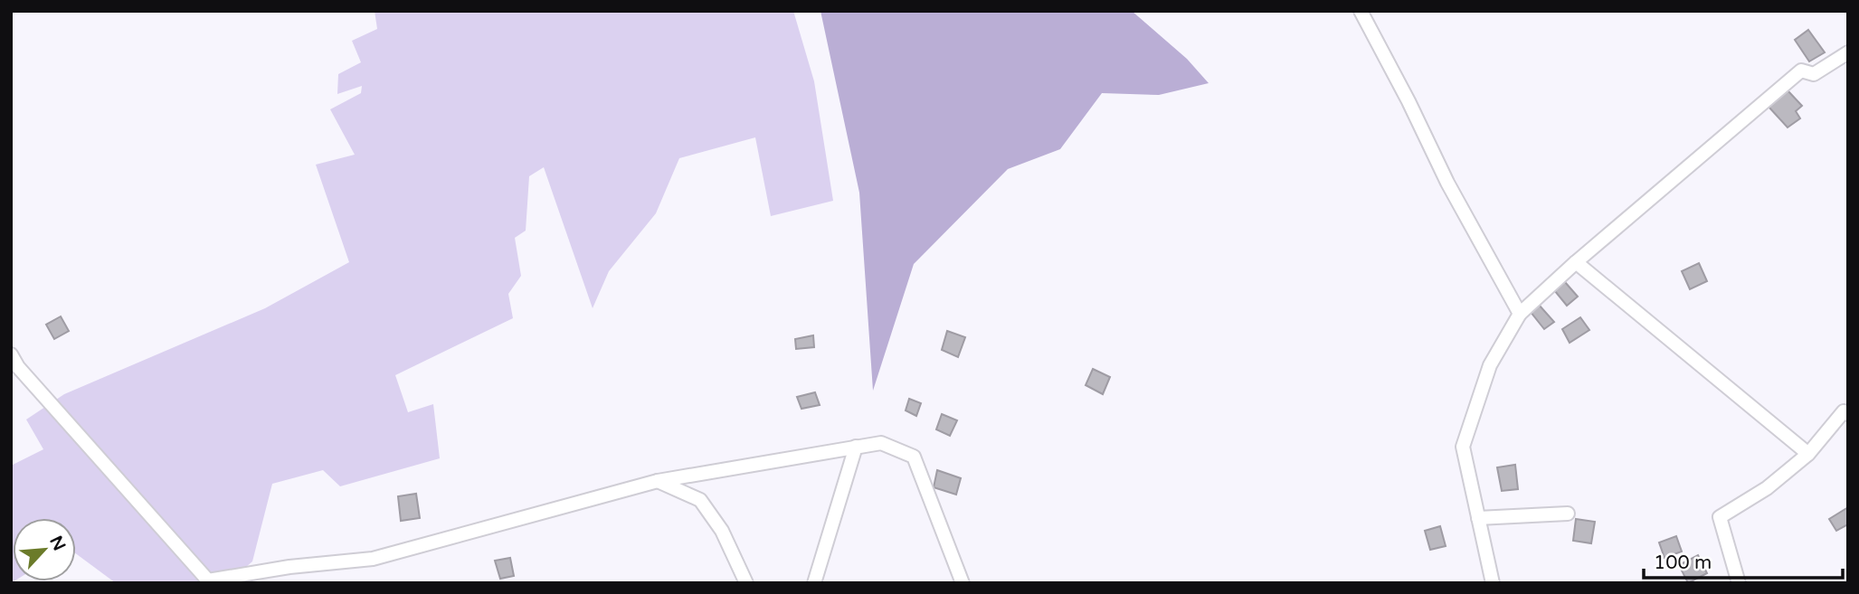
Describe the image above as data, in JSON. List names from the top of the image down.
{
  "scale_bar": "100 m",
  "north": "top right"
}
